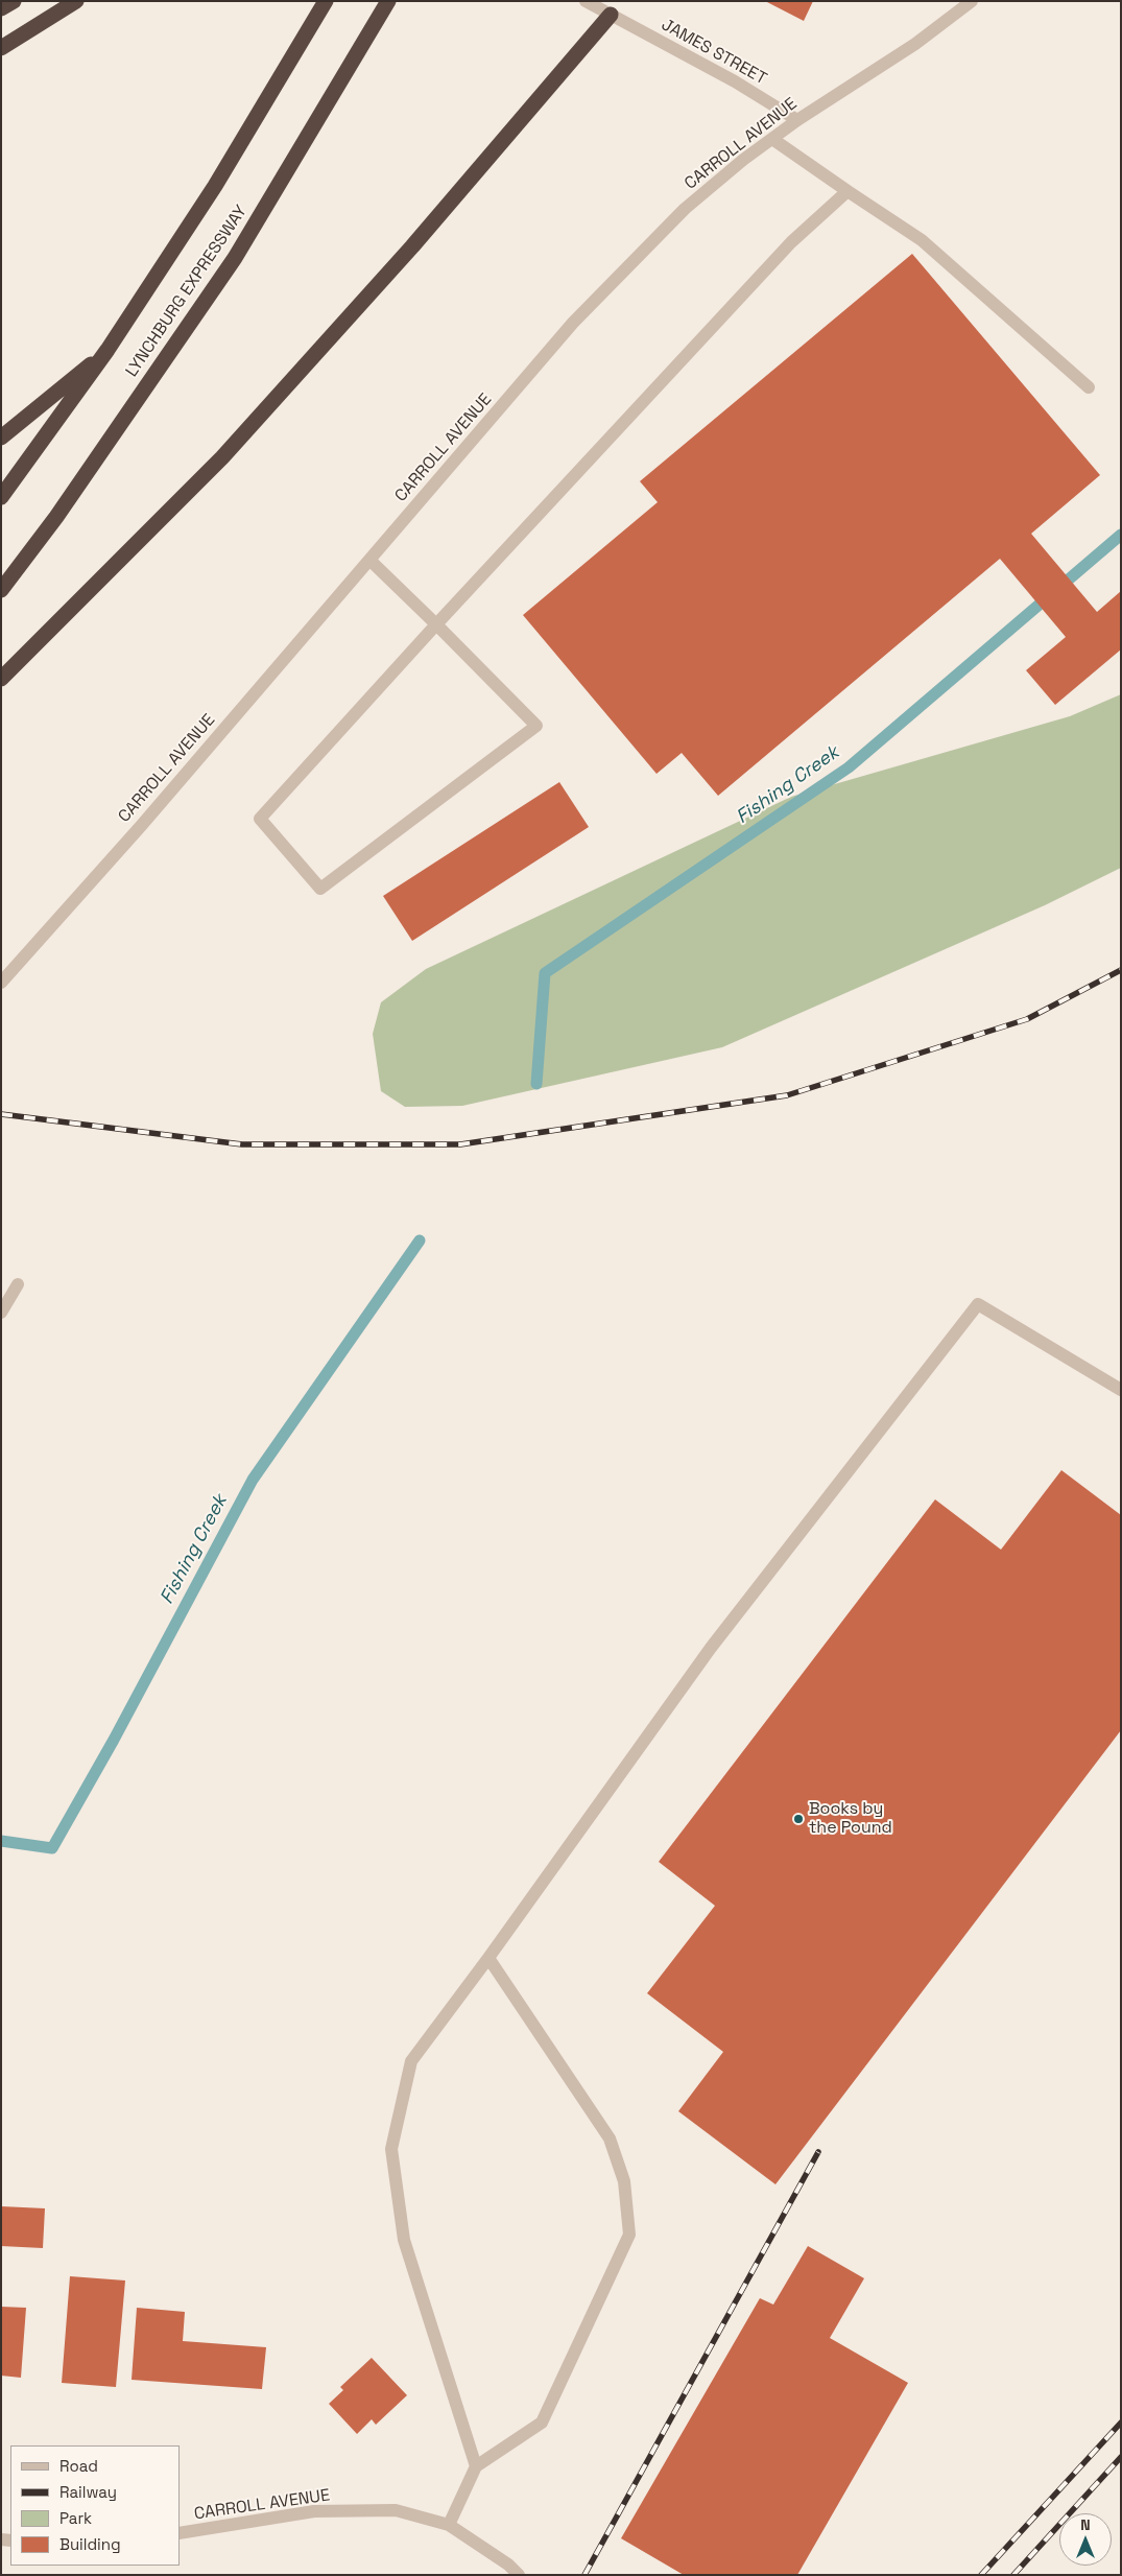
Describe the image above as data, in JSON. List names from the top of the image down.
{
  "streets": {
    "highway": ["LYNCHBURG EXPRESSWAY"],
    "street": ["JAMES STREET", "CARROLL AVENUE"]
  },
  "crossings": [
    ["JAMES STREET", "CARROLL AVENUE"]
  ],
  "water": ["Fishing Creek"],
  "places": ["Books by the Pound"],
  "legend": [
    "Road",
    "Railway",
    "Park",
    "Building"
  ],
  "north": "top"
}
